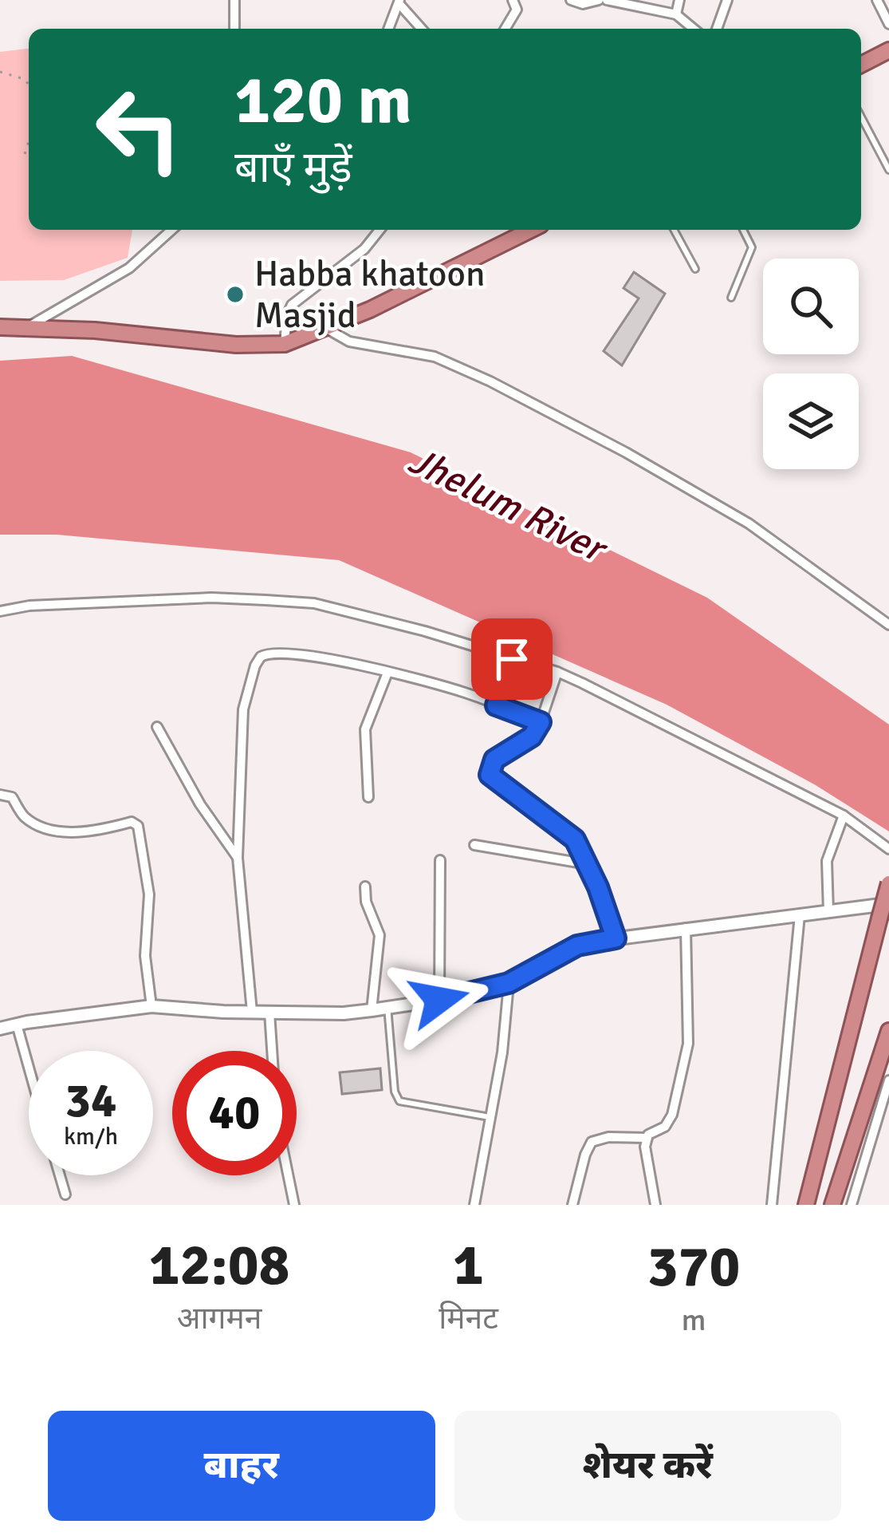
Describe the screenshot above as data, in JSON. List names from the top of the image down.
{
  "water": ["Jhelum River"],
  "places": ["Habba khatoon Masjid"],
  "page": {
    "turn": ["120 m", "बाएँ मुड़ें"],
    "speed": "34 km/h",
    "limit": "40",
    "eta": [
      "12:08",
      "आगमन",
      "1",
      "मिनट",
      "370",
      "m"
    ],
    "buttons": ["बाहर", "शेयर करें"]
  }
}
